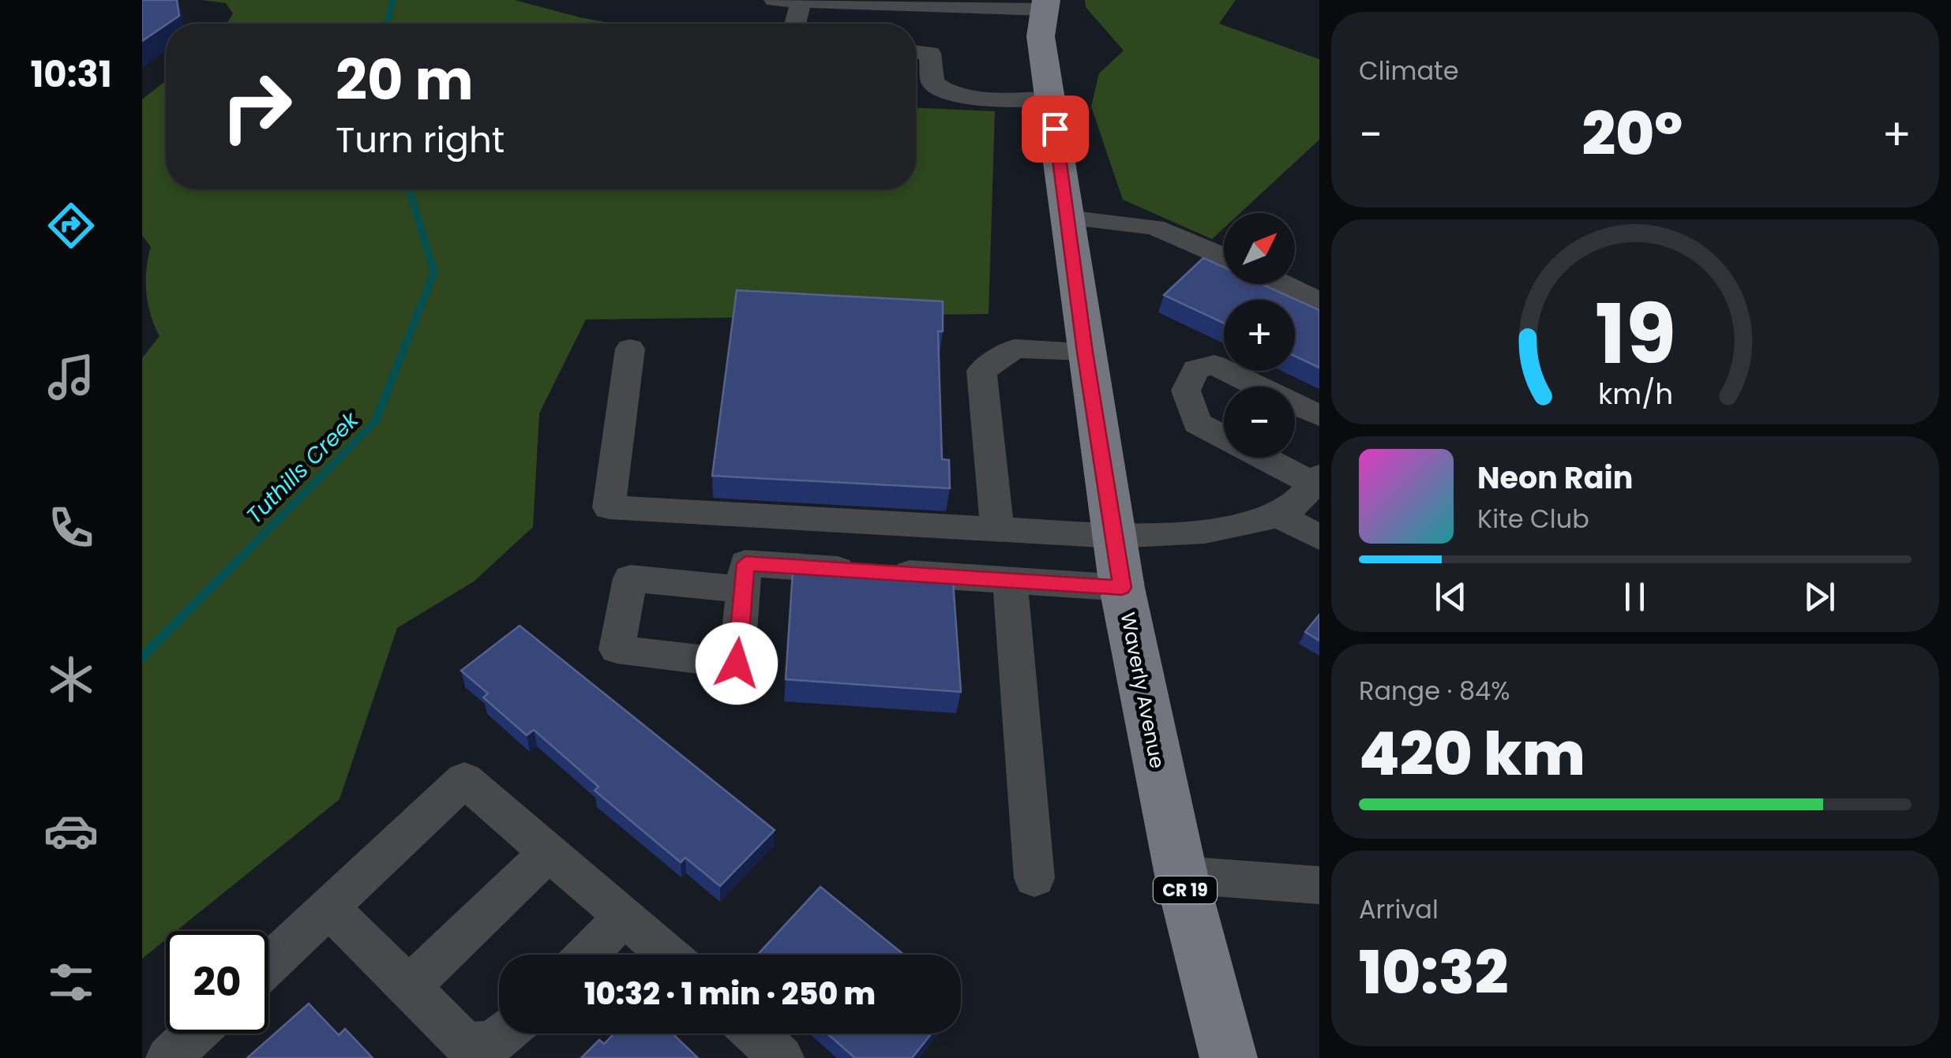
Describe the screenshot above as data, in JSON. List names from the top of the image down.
{
  "streets": {
    "main road": ["Waverly Avenue", "CR 19"]
  },
  "water": ["Tuthills Creek"],
  "north": "top right",
  "page": {
    "tabs": "10:31",
    "tile": [
      "Climate",
      ["Range · 84%", "420 km"],
      ["Arrival", "10:32"]
    ],
    "turn": ["20 m", "Turn right"],
    "heat": ["−", "20°", "+"],
    "map_buttons": ["+", "−"],
    "song": ["Neon Rain", "Kite Club"],
    "limit": "20",
    "trip": "10:32 · 1 min · 250 m",
    "gauge": ["19", "km/h"]
  }
}
